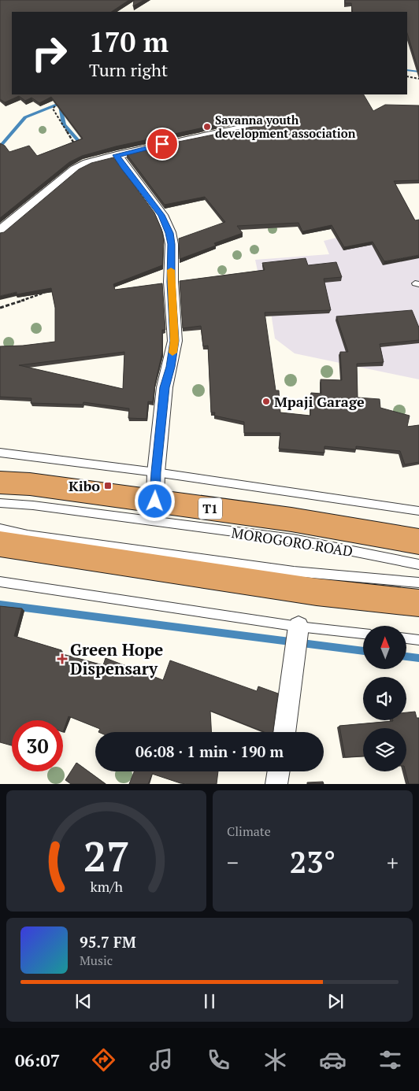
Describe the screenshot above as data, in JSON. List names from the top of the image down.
{
  "streets": {
    "highway": ["T1", "MOROGORO ROAD"]
  },
  "places": {
    "other": ["Savanna youth development association", "Mpaji Garage"],
    "transit": ["Kibo"],
    "health": ["Green Hope Dispensary"]
  },
  "north": "top",
  "page": {
    "turn": ["170 m", "Turn right"],
    "limit": "30",
    "trip": "06:08 · 1 min · 190 m",
    "tile": "Climate",
    "heat": ["−", "23°", "+"],
    "song": ["95.7 FM", "Music"],
    "tabs": "06:07",
    "gauge": ["27", "km/h"]
  }
}
